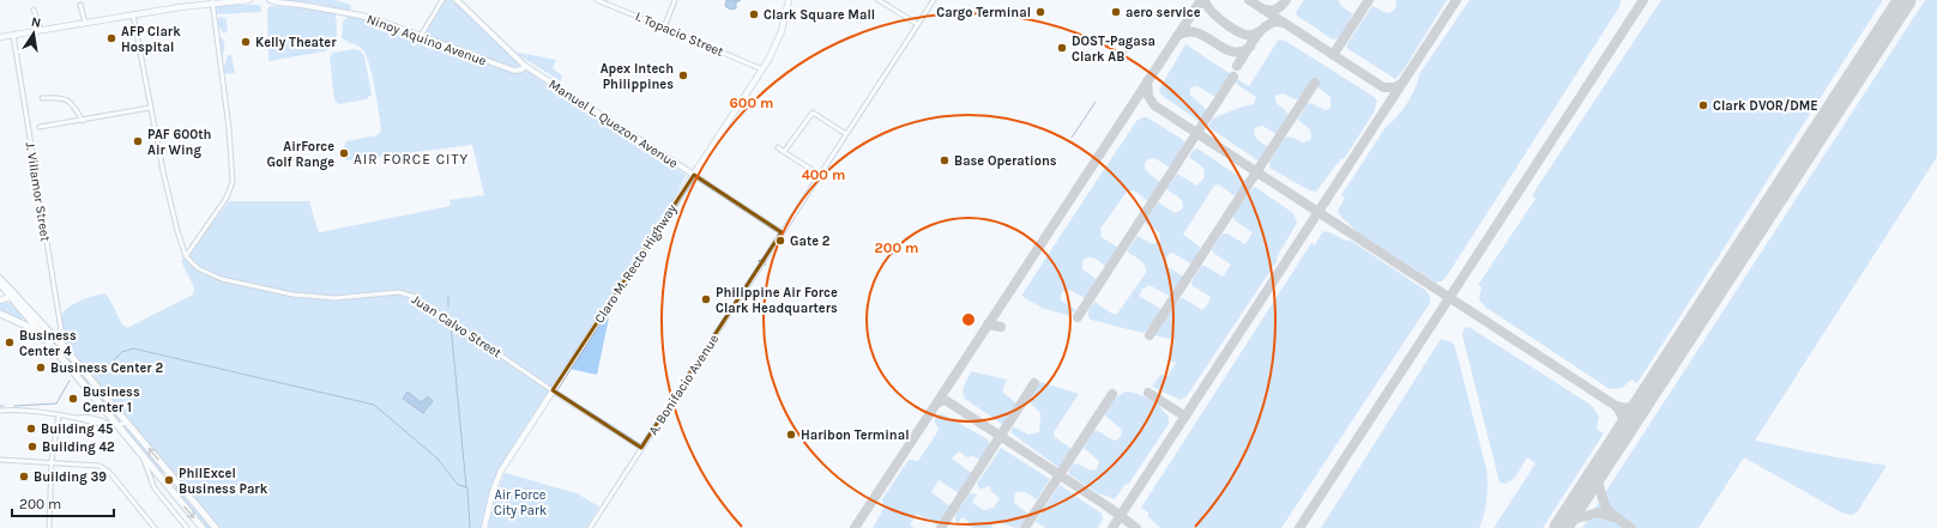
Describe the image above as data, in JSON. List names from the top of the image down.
{
  "streets": {
    "main road": ["Claro M. Recto Highway"],
    "street": [
      "I. Topacio Street",
      "Ninoy Aquino Avenue",
      "Manuel L. Quezon Avenue",
      "J. Villamor Street",
      "Juan Calvo Street",
      "A. Bonifacio Avenue"
    ]
  },
  "crossings": [
    ["I. Topacio Street", "Claro M. Recto Highway"],
    ["Ninoy Aquino Avenue", "Manuel L. Quezon Avenue"],
    ["Manuel L. Quezon Avenue", "Claro M. Recto Highway"],
    ["Manuel L. Quezon Avenue", "A. Bonifacio Avenue"],
    ["Claro M. Recto Highway", "Juan Calvo Street"],
    ["Juan Calvo Street", "A. Bonifacio Avenue"]
  ],
  "one_way": ["A. Bonifacio Avenue"],
  "districts": ["AIR FORCE CITY"],
  "parks": ["Air Force City Park"],
  "places": [
    "Cargo Terminal",
    "aero service",
    "Clark Square Mall",
    "AFP Clark Hospital",
    "Kelly Theater",
    "DOST-Pagasa Clark AB",
    "Apex Intech Philippines",
    "Clark DVOR/DME",
    "PAF 600th Air Wing",
    "AirForce Golf Range",
    "Base Operations",
    "Gate 2",
    "Philippine Air Force Clark Headquarters",
    "Business Center 4",
    "Business Center 2",
    "Business Center 1",
    "Building 45",
    "Haribon Terminal",
    "Building 42",
    "Building 39",
    "PhilExcel Business Park"
  ],
  "scale_bar": "200 m",
  "north": "top",
  "rings": ["600 m", "400 m", "200 m"]
}
